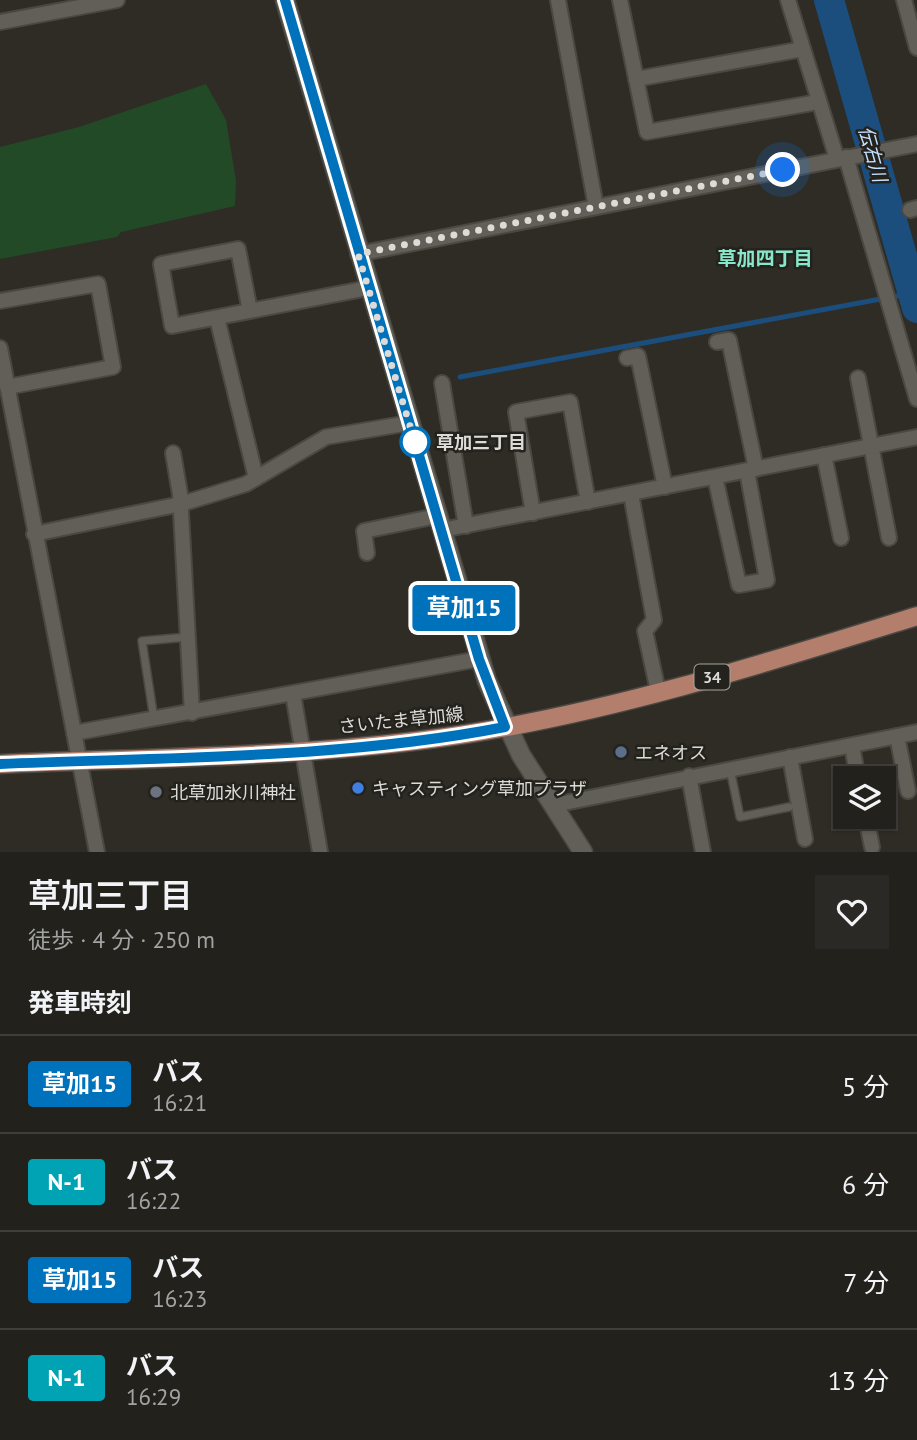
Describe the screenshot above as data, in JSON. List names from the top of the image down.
{
  "streets": {
    "main road": ["34", "さいたま草加線"]
  },
  "districts": ["草加四丁目"],
  "water": ["伝右川"],
  "places": [
    "草加三丁目",
    "エネオス",
    "キャスティング草加プラザ",
    "北草加氷川神社"
  ],
  "lines": ["bus line 草加15"],
  "page": {
    "on_map": "草加15",
    "heading": [
      ["草加三丁目", "徒歩 · 4 分 · 250 m"],
      "発車時刻"
    ],
    "list": [
      {
        "mark": "草加15",
        "name": "バス",
        "note": "16:21",
        "value": "5 分"
      },
      {
        "mark": "N-1",
        "name": "バス",
        "note": "16:22",
        "value": "6 分"
      },
      {
        "mark": "草加15",
        "name": "バス",
        "note": "16:23",
        "value": "7 分"
      },
      {
        "mark": "N-1",
        "name": "バス",
        "note": "16:29",
        "value": "13 分"
      }
    ]
  }
}
